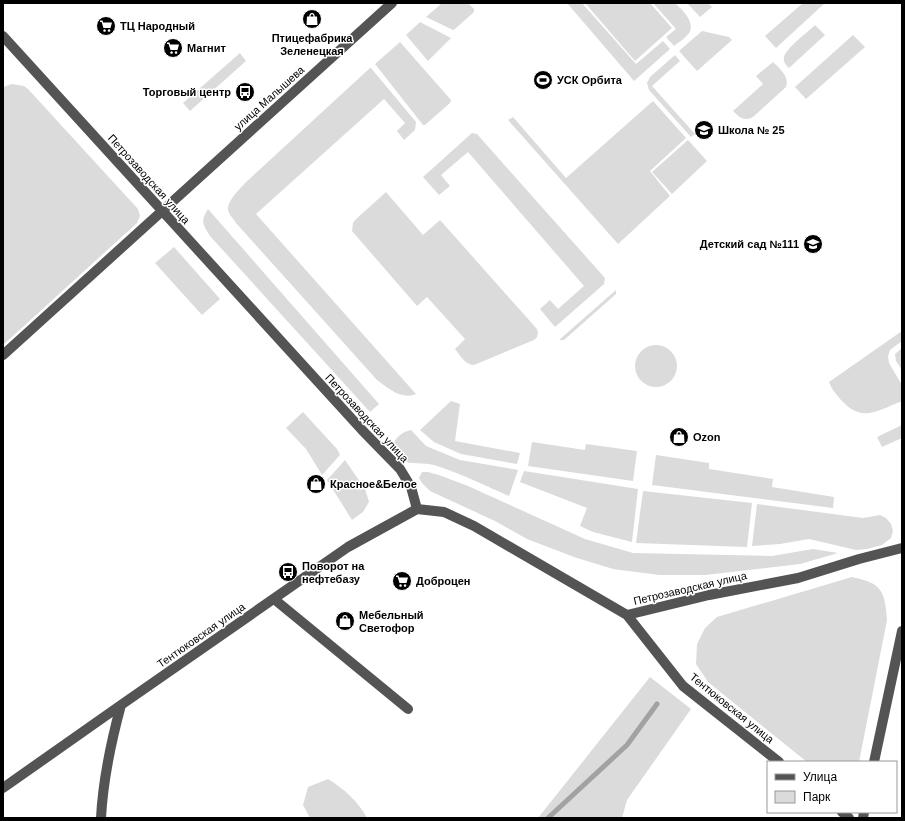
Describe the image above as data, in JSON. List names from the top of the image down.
{
  "streets": {
    "street": ["улица Малышева", "Петрозаводская улица", "Тентюковская улица"]
  },
  "crossings": [
    ["улица Малышева", "Петрозаводская улица"],
    ["Петрозаводская улица", "Тентюковская улица"]
  ],
  "places": {
    "shop": [
      "Птицефабрика Зеленецкая",
      "Ozon",
      "Красное&Белое",
      "Мебельный Светофор"
    ],
    "supermarket": ["ТЦ Народный", "Магнит", "Доброцен"],
    "sports": ["УСК Орбита"],
    "bus stop": ["Торговый центр", "Поворот на нефтебазу"],
    "school or university": ["Школа № 25", "Детский сад №111"]
  },
  "legend": ["Улица", "Парк"]
}
